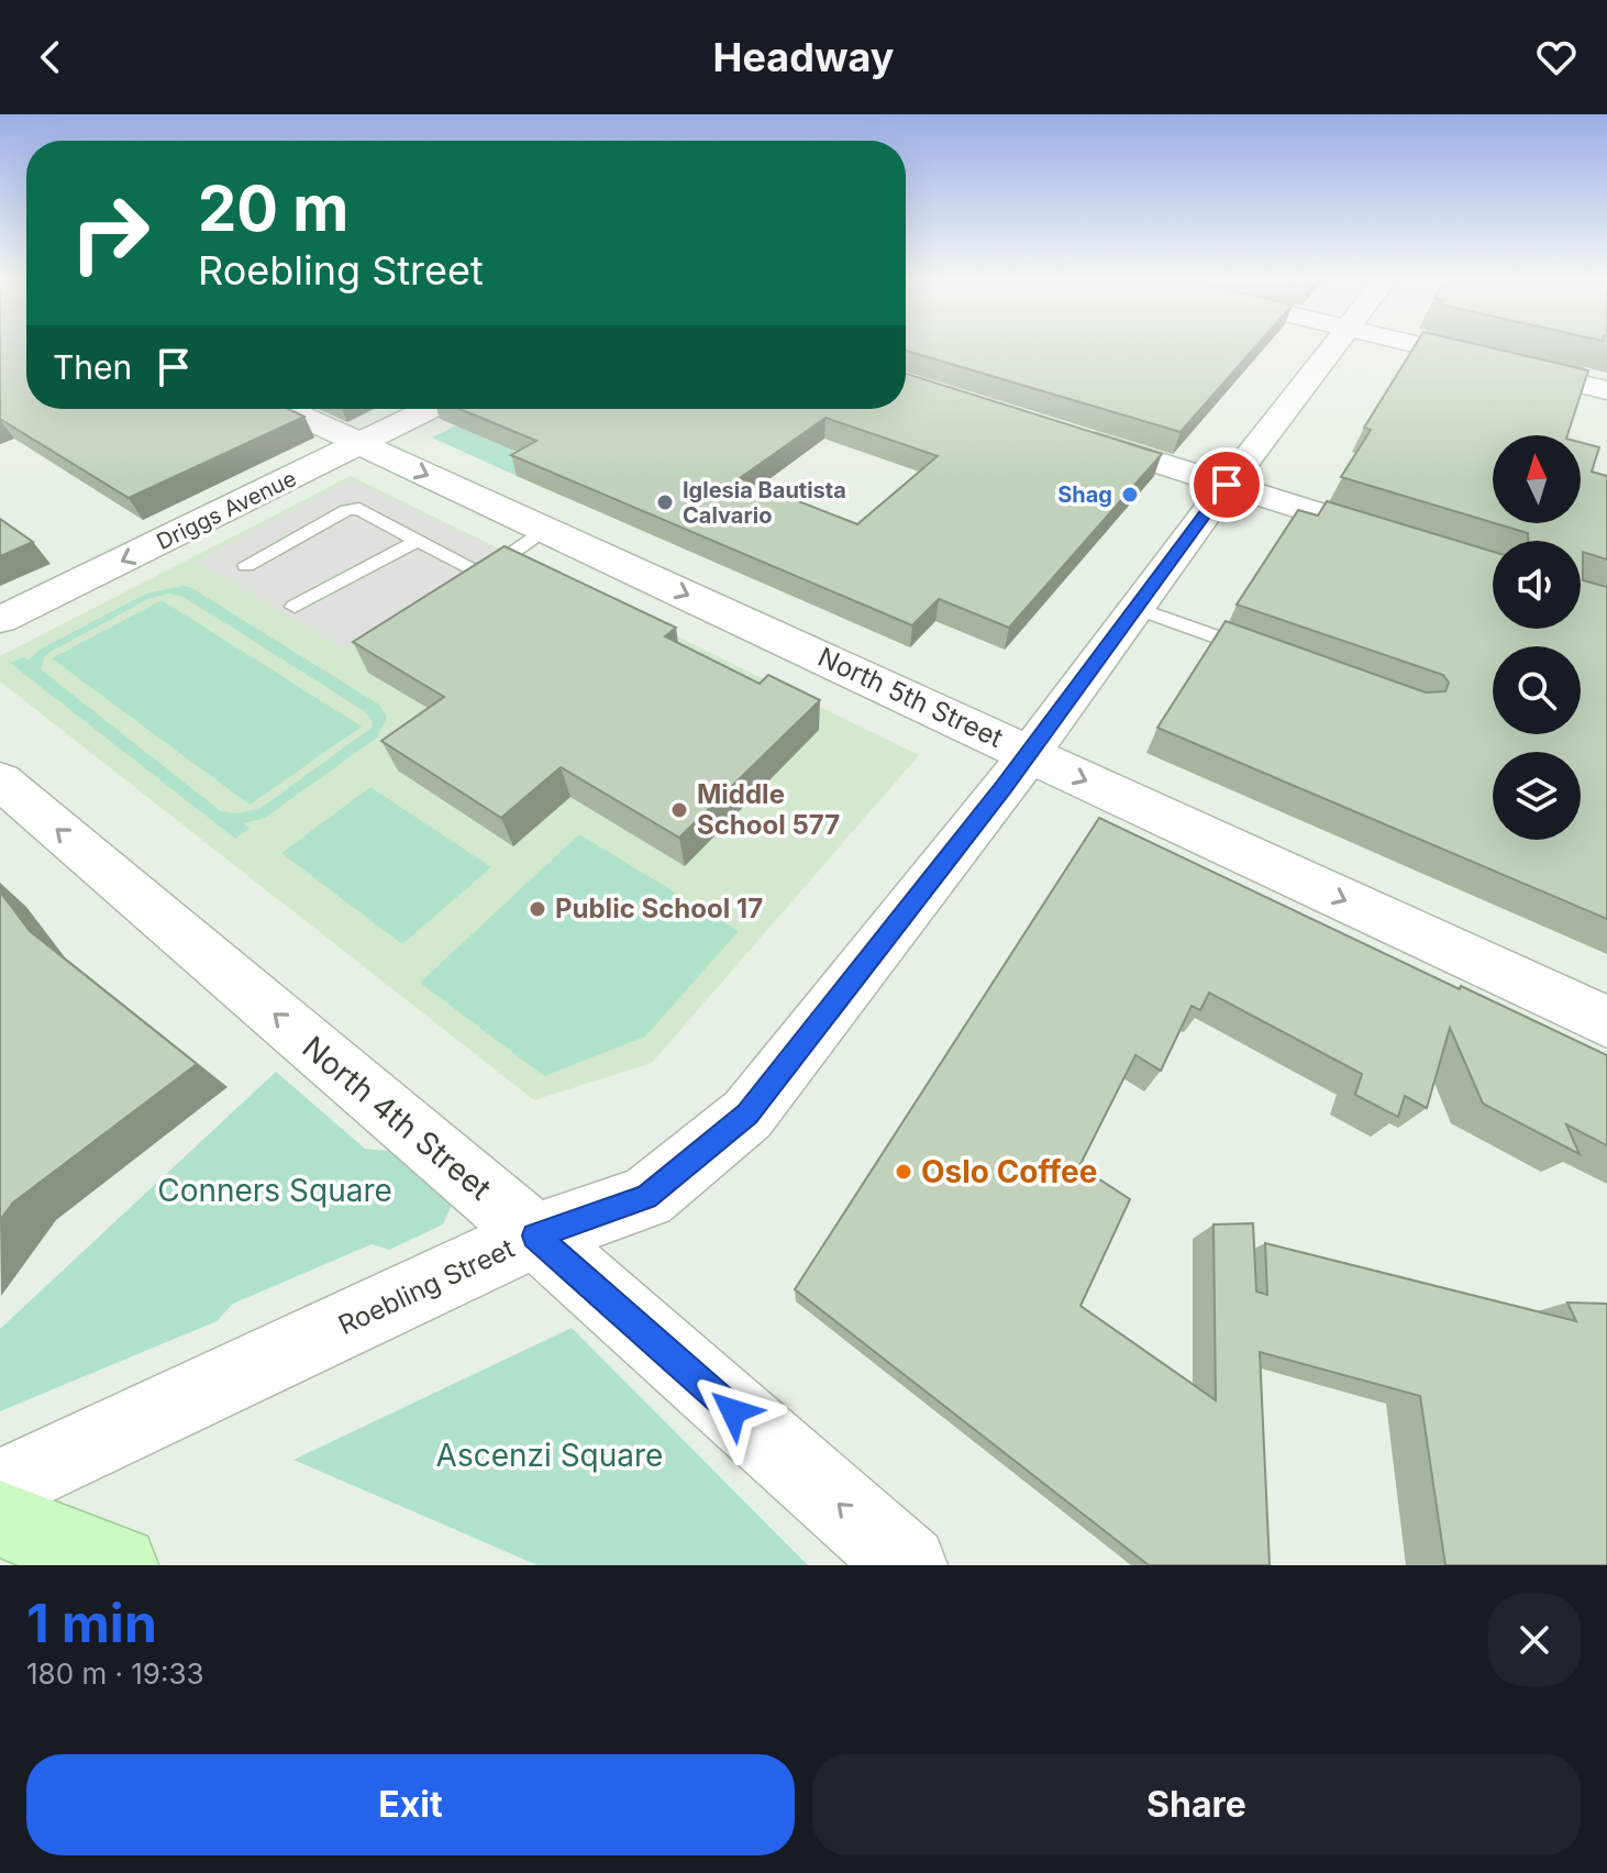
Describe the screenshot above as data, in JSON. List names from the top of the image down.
{
  "streets": {
    "street": [
      "Driggs Avenue",
      "North 5th Street",
      "North 4th Street",
      "Roebling Street"
    ]
  },
  "crossings": [
    ["Driggs Avenue", "North 5th Street"],
    ["North 5th Street", "Roebling Street"],
    ["North 4th Street", "Roebling Street"]
  ],
  "one_way": ["Driggs Avenue", "North 4th Street"],
  "parks": ["Conners Square", "Ascenzi Square"],
  "places": [
    "Shag",
    "Iglesia Bautista Calvario",
    "Middle School 577",
    "Public School 17",
    "Oslo Coffee"
  ],
  "north": "top",
  "page": {
    "header": "Headway",
    "turn": ["20 m", "Roebling Street"],
    "then": "Then",
    "heading": ["1 min", "180 m · 19:33"],
    "buttons": ["Exit", "Share"]
  }
}
